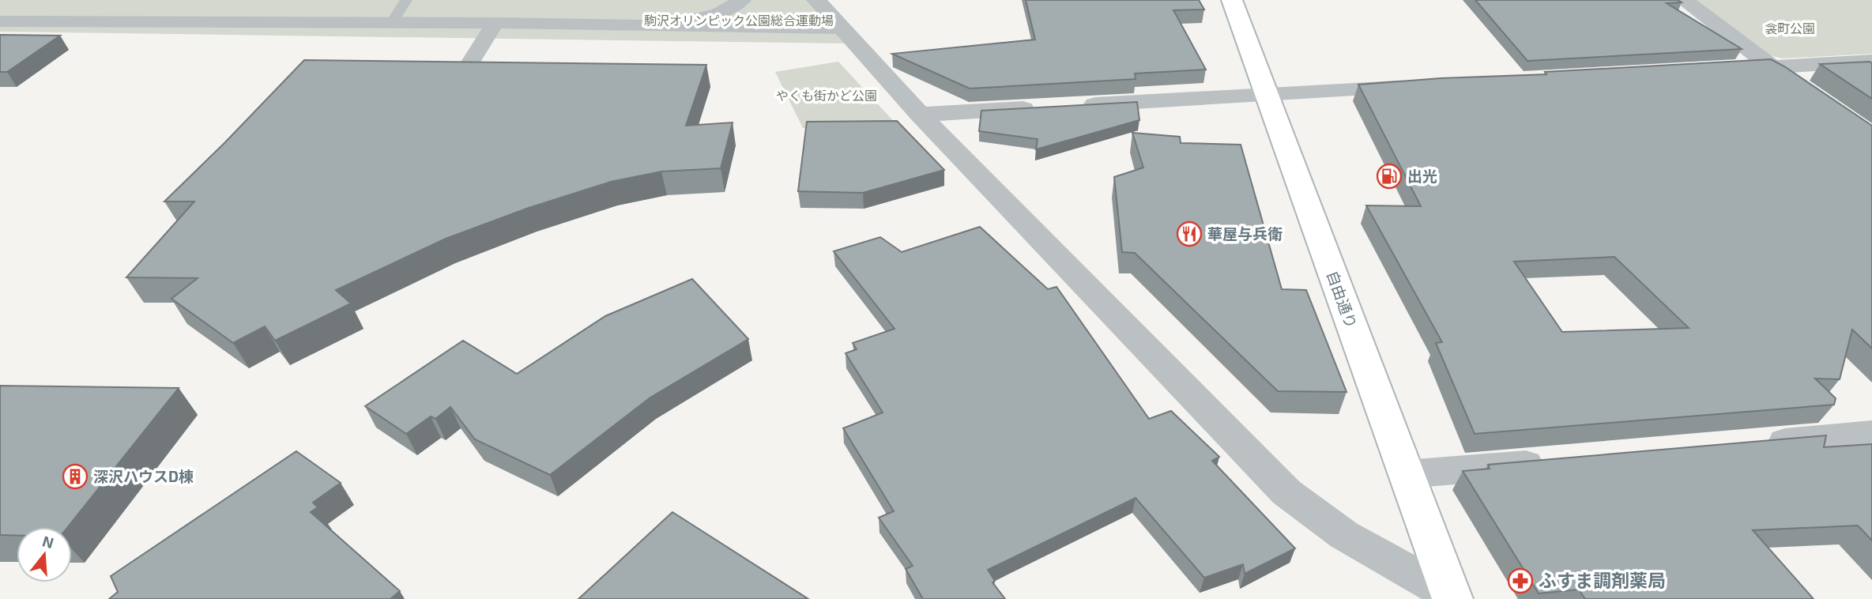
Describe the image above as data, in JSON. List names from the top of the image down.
{
  "streets": {
    "main road": ["自由通り"]
  },
  "parks": ["駒沢オリンピック公園総合運動場", "衾町公園", "やくも街かど公園"],
  "places": {
    "fuel station": ["出光"],
    "restaurant": ["華屋与兵衛"],
    "building": ["深沢ハウスD棟"],
    "pharmacy": ["ふすま調剤薬局"]
  },
  "north": "top"
}
